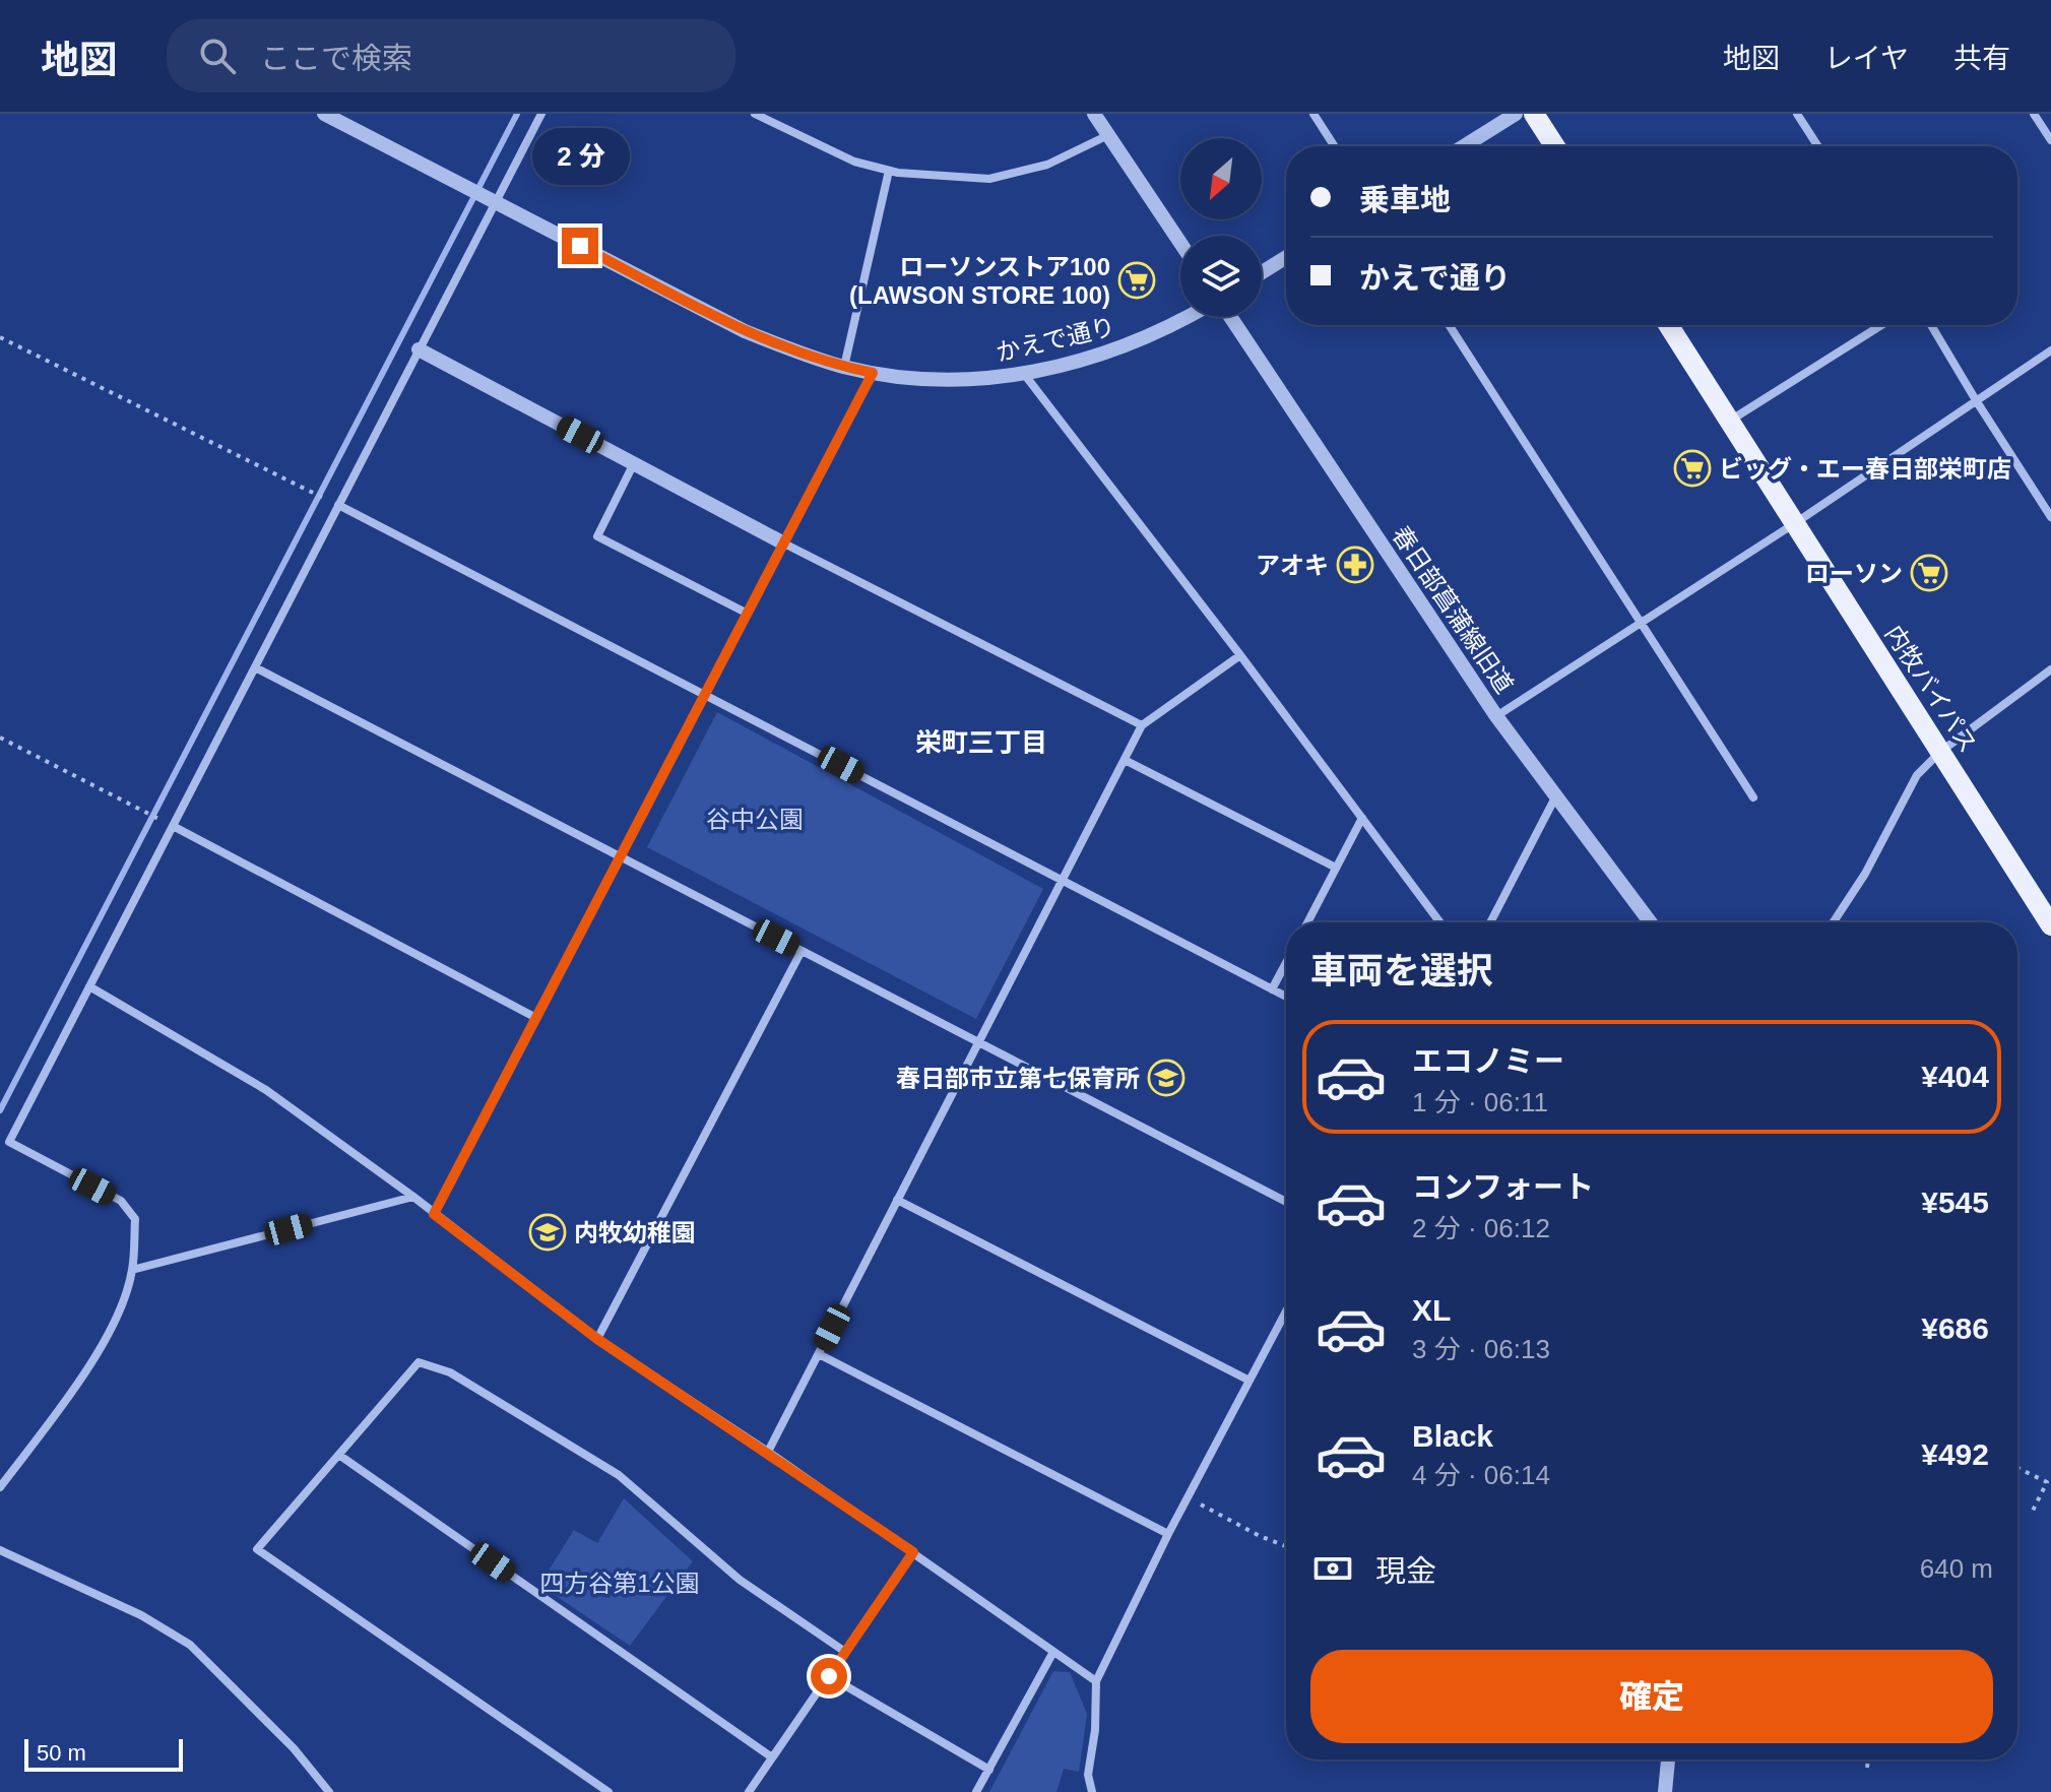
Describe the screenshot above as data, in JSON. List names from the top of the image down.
{
  "streets": {
    "main road": ["内牧バイパス"],
    "street": ["かえで通り", "春日部菖蒲線旧道"]
  },
  "districts": ["栄町三丁目"],
  "parks": ["谷中公園", "四方谷第1公園"],
  "places": {
    "supermarket": ["ローソンストア100 (LAWSON STORE 100)", "ビッグ・エー春日部栄町店", "ローソン"],
    "pharmacy": ["アオキ"],
    "school or university": ["春日部市立第七保育所", "内牧幼稚園"]
  },
  "scale_bar": "50 m",
  "north": "bottom left",
  "page": {
    "header": "地図",
    "search": "ここで検索",
    "nav": ["地図", "レイヤ", "共有"],
    "bubble": "2 分",
    "banner": ["乗車地", "かえで通り"],
    "heading": "車両を選択",
    "list": [
      {
        "name": "エコノミー",
        "note": "1 分 · 06:11",
        "value": "¥404"
      },
      {
        "name": "コンフォート",
        "note": "2 分 · 06:12",
        "value": "¥545"
      },
      {
        "name": "XL",
        "note": "3 分 · 06:13",
        "value": "¥686"
      },
      {
        "name": "Black",
        "note": "4 分 · 06:14",
        "value": "¥492"
      }
    ],
    "pay": ["現金", "640 m"],
    "buttons": "確定",
    "scale": "50 m"
  }
}
